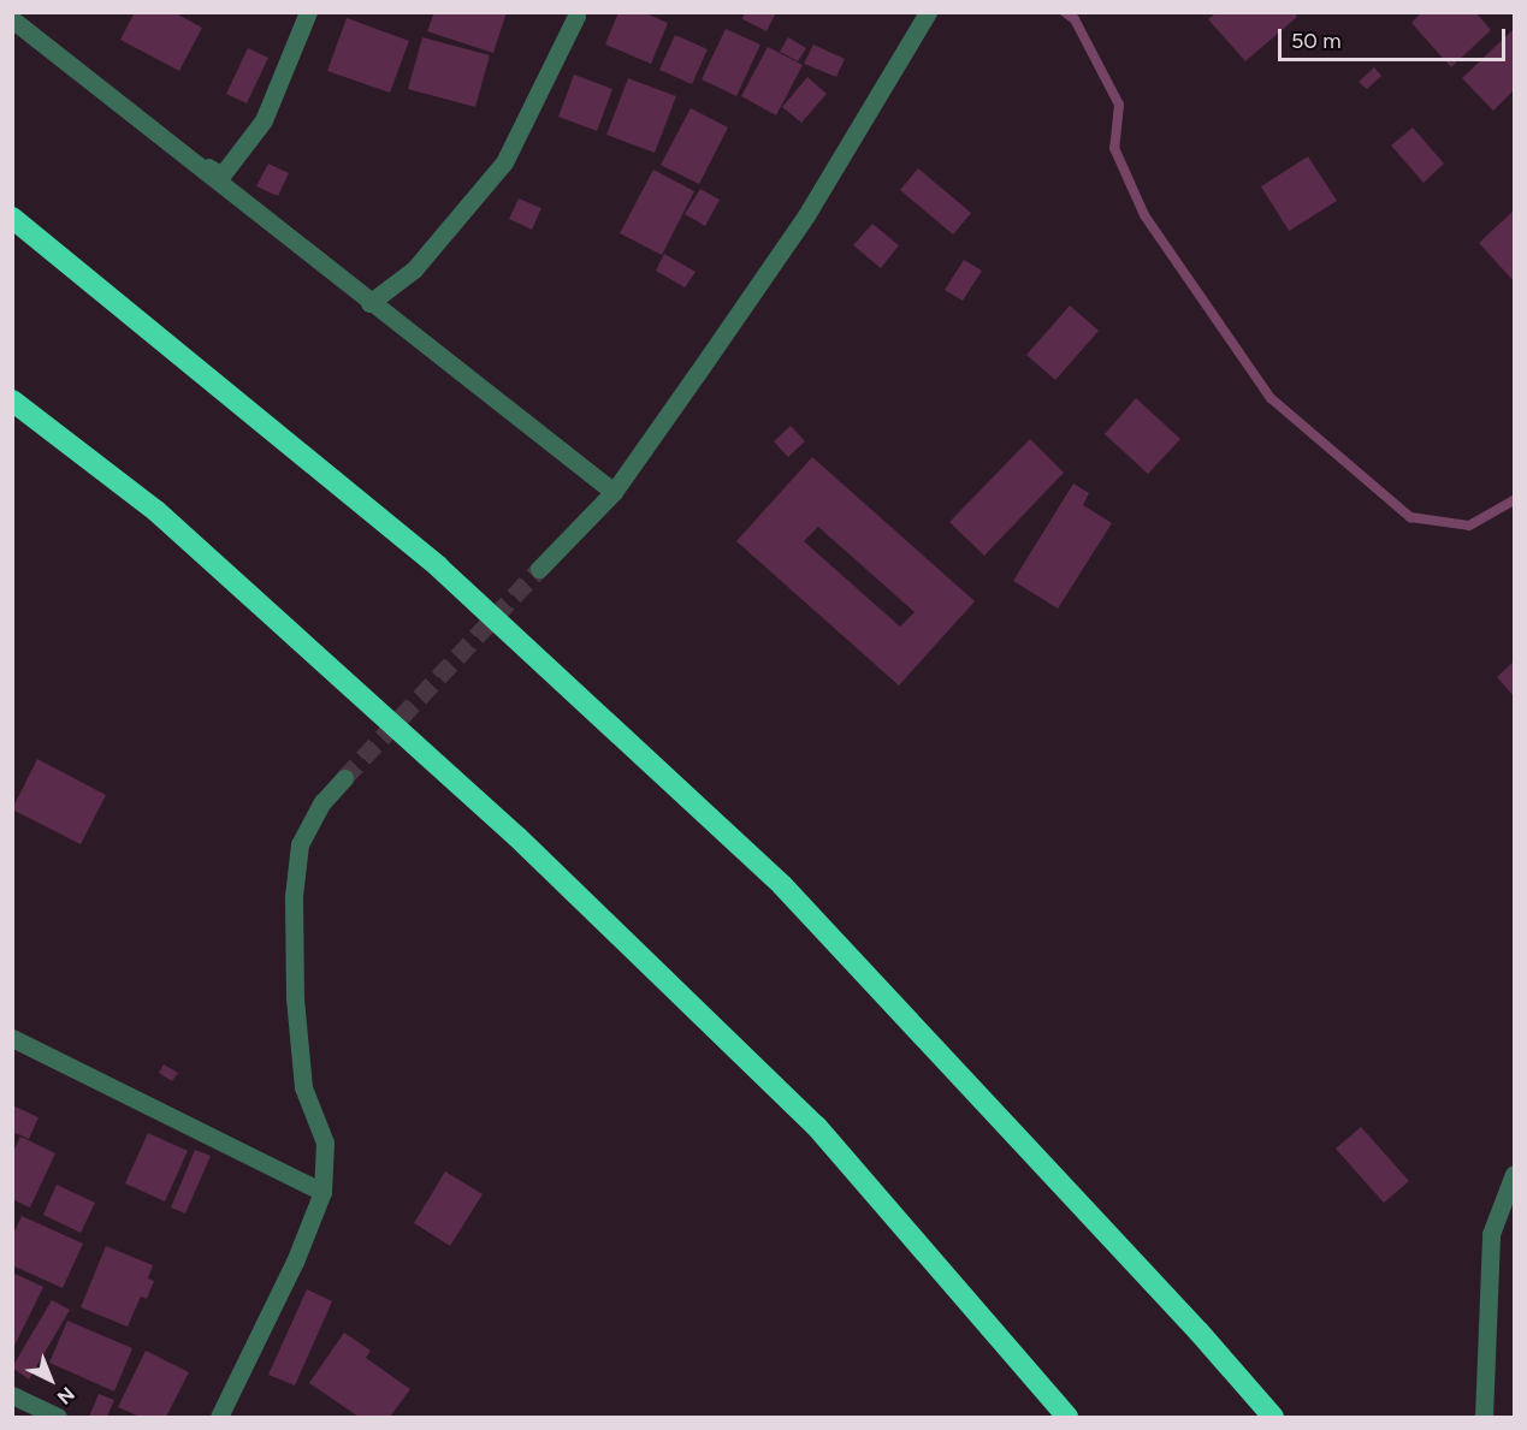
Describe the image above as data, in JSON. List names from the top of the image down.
{
  "scale_bar": "50 m",
  "north": "bottom right"
}
